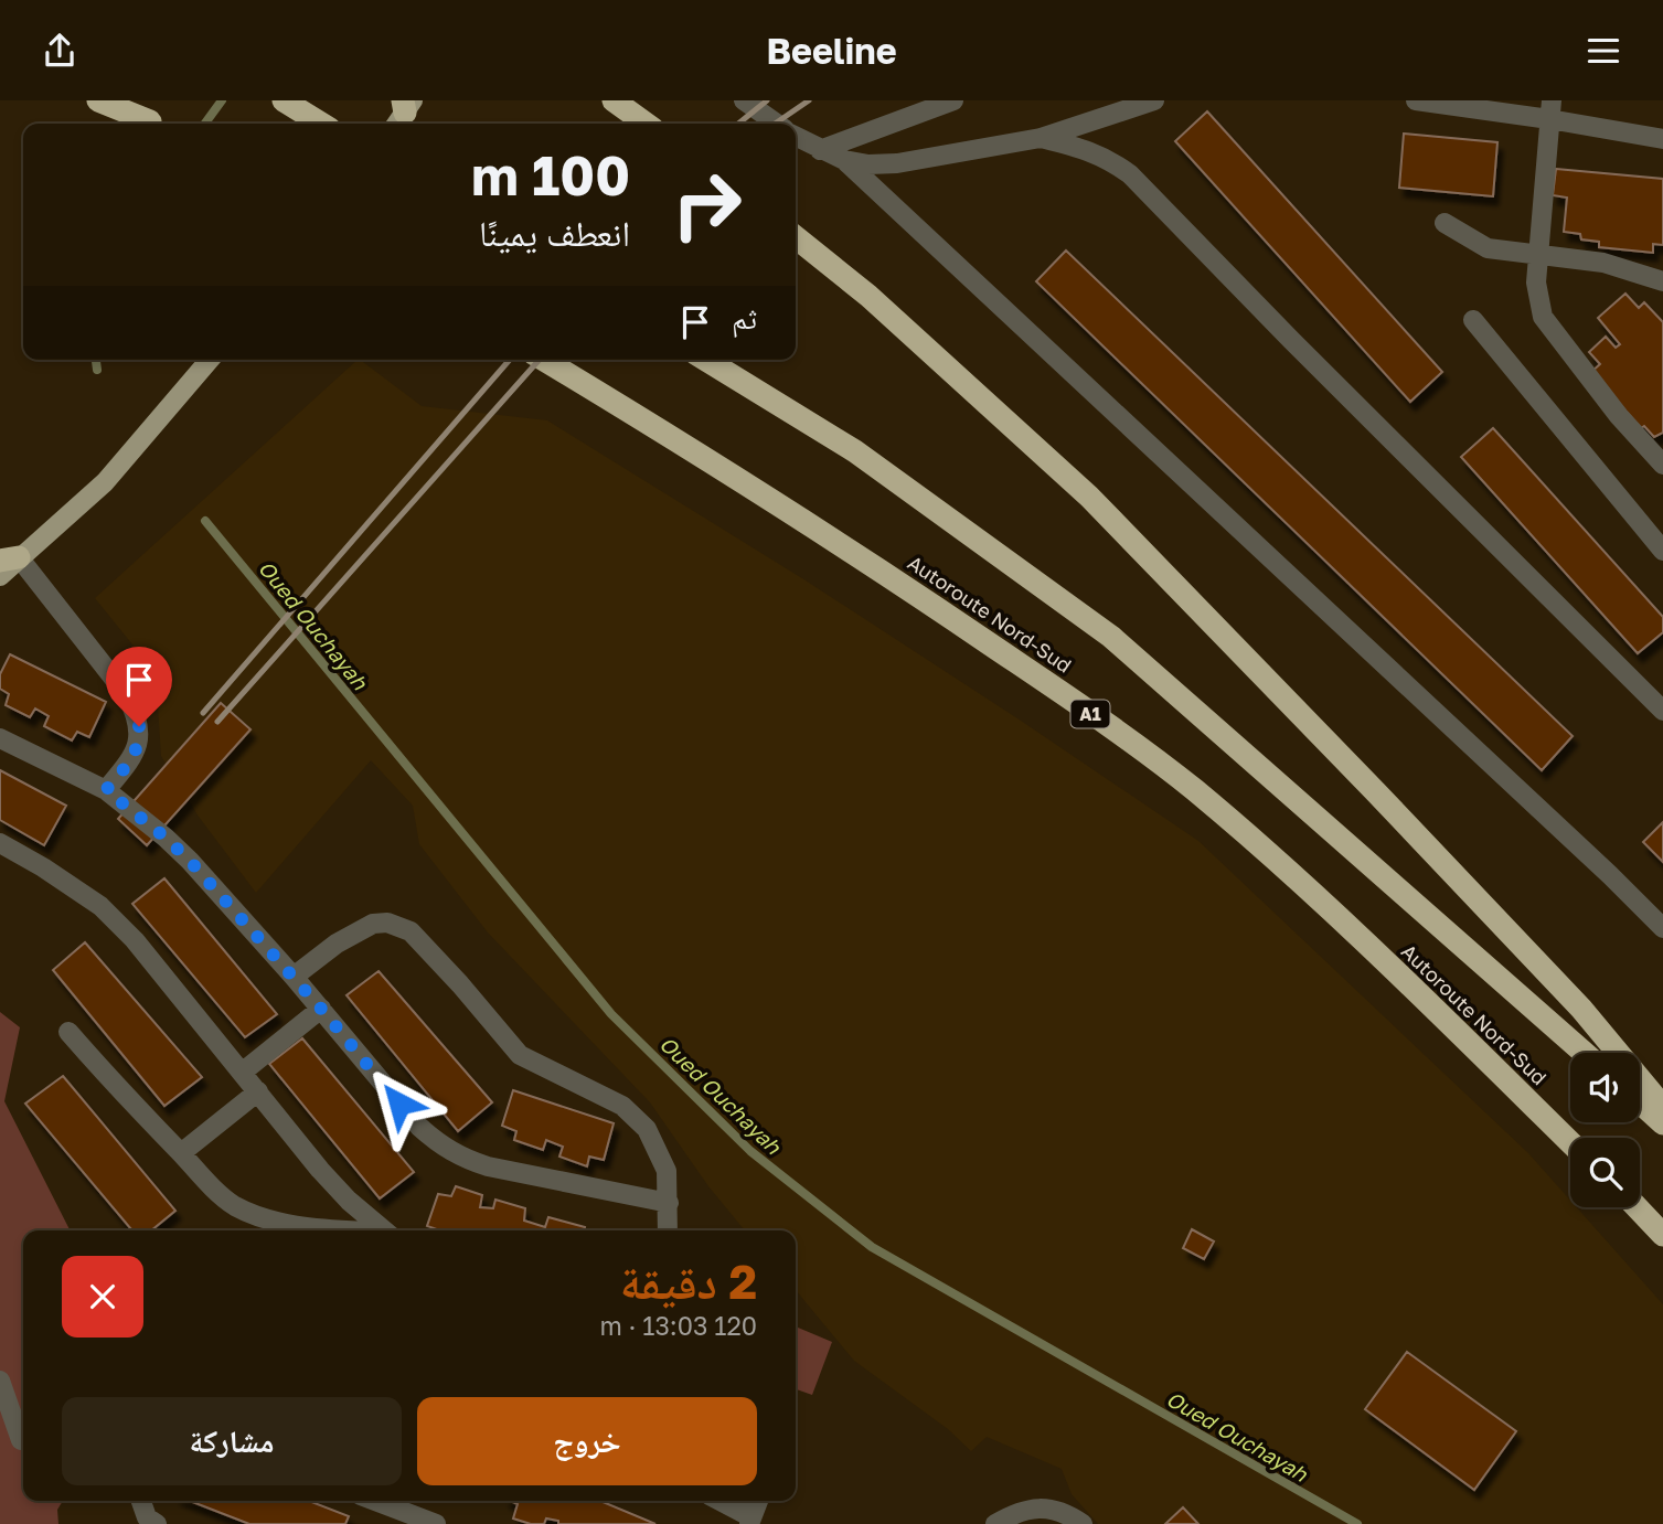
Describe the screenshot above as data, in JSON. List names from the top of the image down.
{
  "streets": {
    "highway": ["Autoroute Nord-Sud", "A1"]
  },
  "water": ["Oued Ouchayah"],
  "page": {
    "header": "Beeline",
    "turn": ["100 m", "انعطف يمينًا"],
    "then": "ثم",
    "heading": ["2 دقيقة", "120 m · 13:03"],
    "buttons": ["خروج", "مشاركة"]
  }
}
